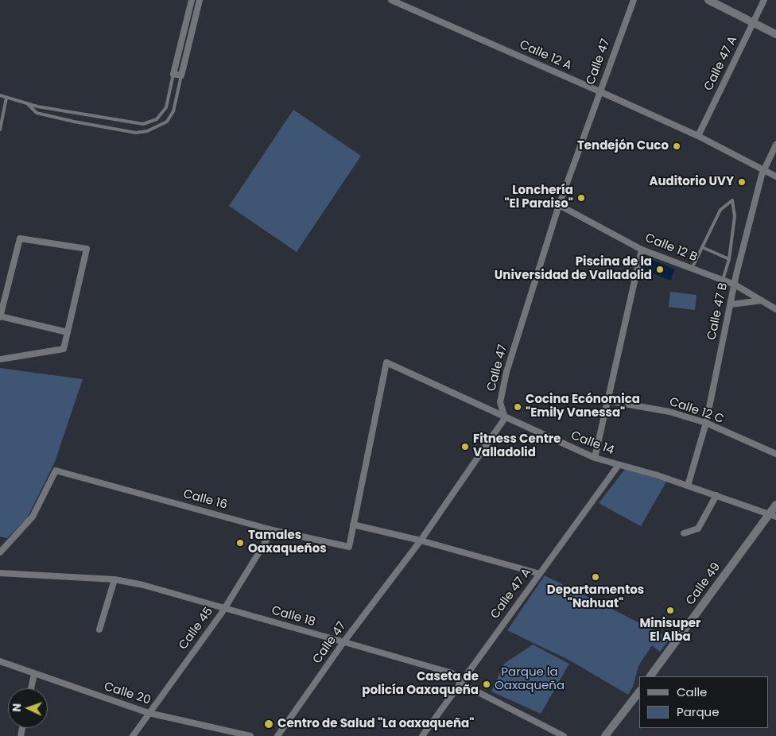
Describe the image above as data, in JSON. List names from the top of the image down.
{
  "streets": {
    "street": [
      "Calle 12 A",
      "Calle 47",
      "Calle 47 A",
      "Calle 12 B",
      "Calle 47 B",
      "Calle 12 C",
      "Calle 14",
      "Calle 16",
      "Calle 49",
      "Calle 18",
      "Calle 45",
      "Calle 20"
    ]
  },
  "crossings": [
    ["Calle 12 A", "Calle 47"],
    ["Calle 12 A", "Calle 47 A"],
    ["Calle 12 A", "Calle 47 B"],
    ["Calle 47", "Calle 12 B"],
    ["Calle 47", "Calle 14"],
    ["Calle 47", "Calle 18"],
    ["Calle 47 A", "Calle 14"],
    ["Calle 47 A", "Calle 18"],
    ["Calle 12 B", "Calle 47 B"],
    ["Calle 47 B", "Calle 12 C"],
    ["Calle 47 B", "Calle 14"],
    ["Calle 14", "Calle 16"],
    ["Calle 14", "Calle 49"],
    ["Calle 16", "Calle 45"],
    ["Calle 18", "Calle 45"],
    ["Calle 45", "Calle 20"]
  ],
  "parks": ["Parque la Oaxaqueña"],
  "places": [
    "Tendejón Cuco",
    "Auditorio UVY",
    "Lonchería \"El Paraiso\"",
    "Piscina de la Universidad de Valladolid",
    "Cocina Ecónomica \"Emily Vanessa\"",
    "Fitness Centre Valladolid",
    "Tamales Oaxaqueños",
    "Departamentos \"Nahuat\"",
    "Minisuper El Alba",
    "Caseta de policía Oaxaqueña",
    "Centro de Salud \"La oaxaqueña\""
  ],
  "legend": ["Calle", "Parque"],
  "north": "left"
}
